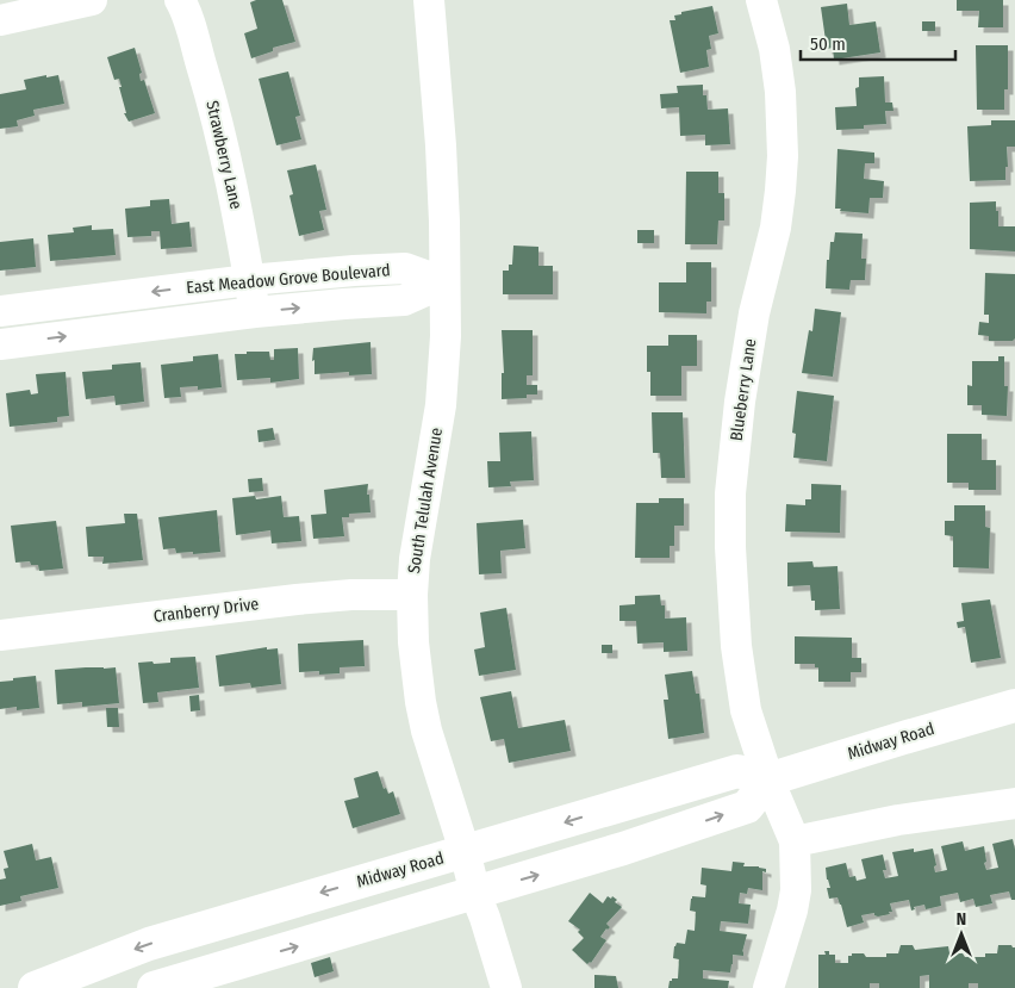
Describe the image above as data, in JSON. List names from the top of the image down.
{
  "streets": {
    "main road": ["Midway Road"],
    "street": [
      "Strawberry Lane",
      "East Meadow Grove Boulevard",
      "Blueberry Lane",
      "South Telulah Avenue",
      "Cranberry Drive"
    ]
  },
  "crossings": [
    ["Strawberry Lane", "East Meadow Grove Boulevard"],
    ["East Meadow Grove Boulevard", "South Telulah Avenue"],
    ["Blueberry Lane", "Midway Road"],
    ["South Telulah Avenue", "Cranberry Drive"],
    ["South Telulah Avenue", "Midway Road"]
  ],
  "scale_bar": "50 m",
  "north": "top"
}
